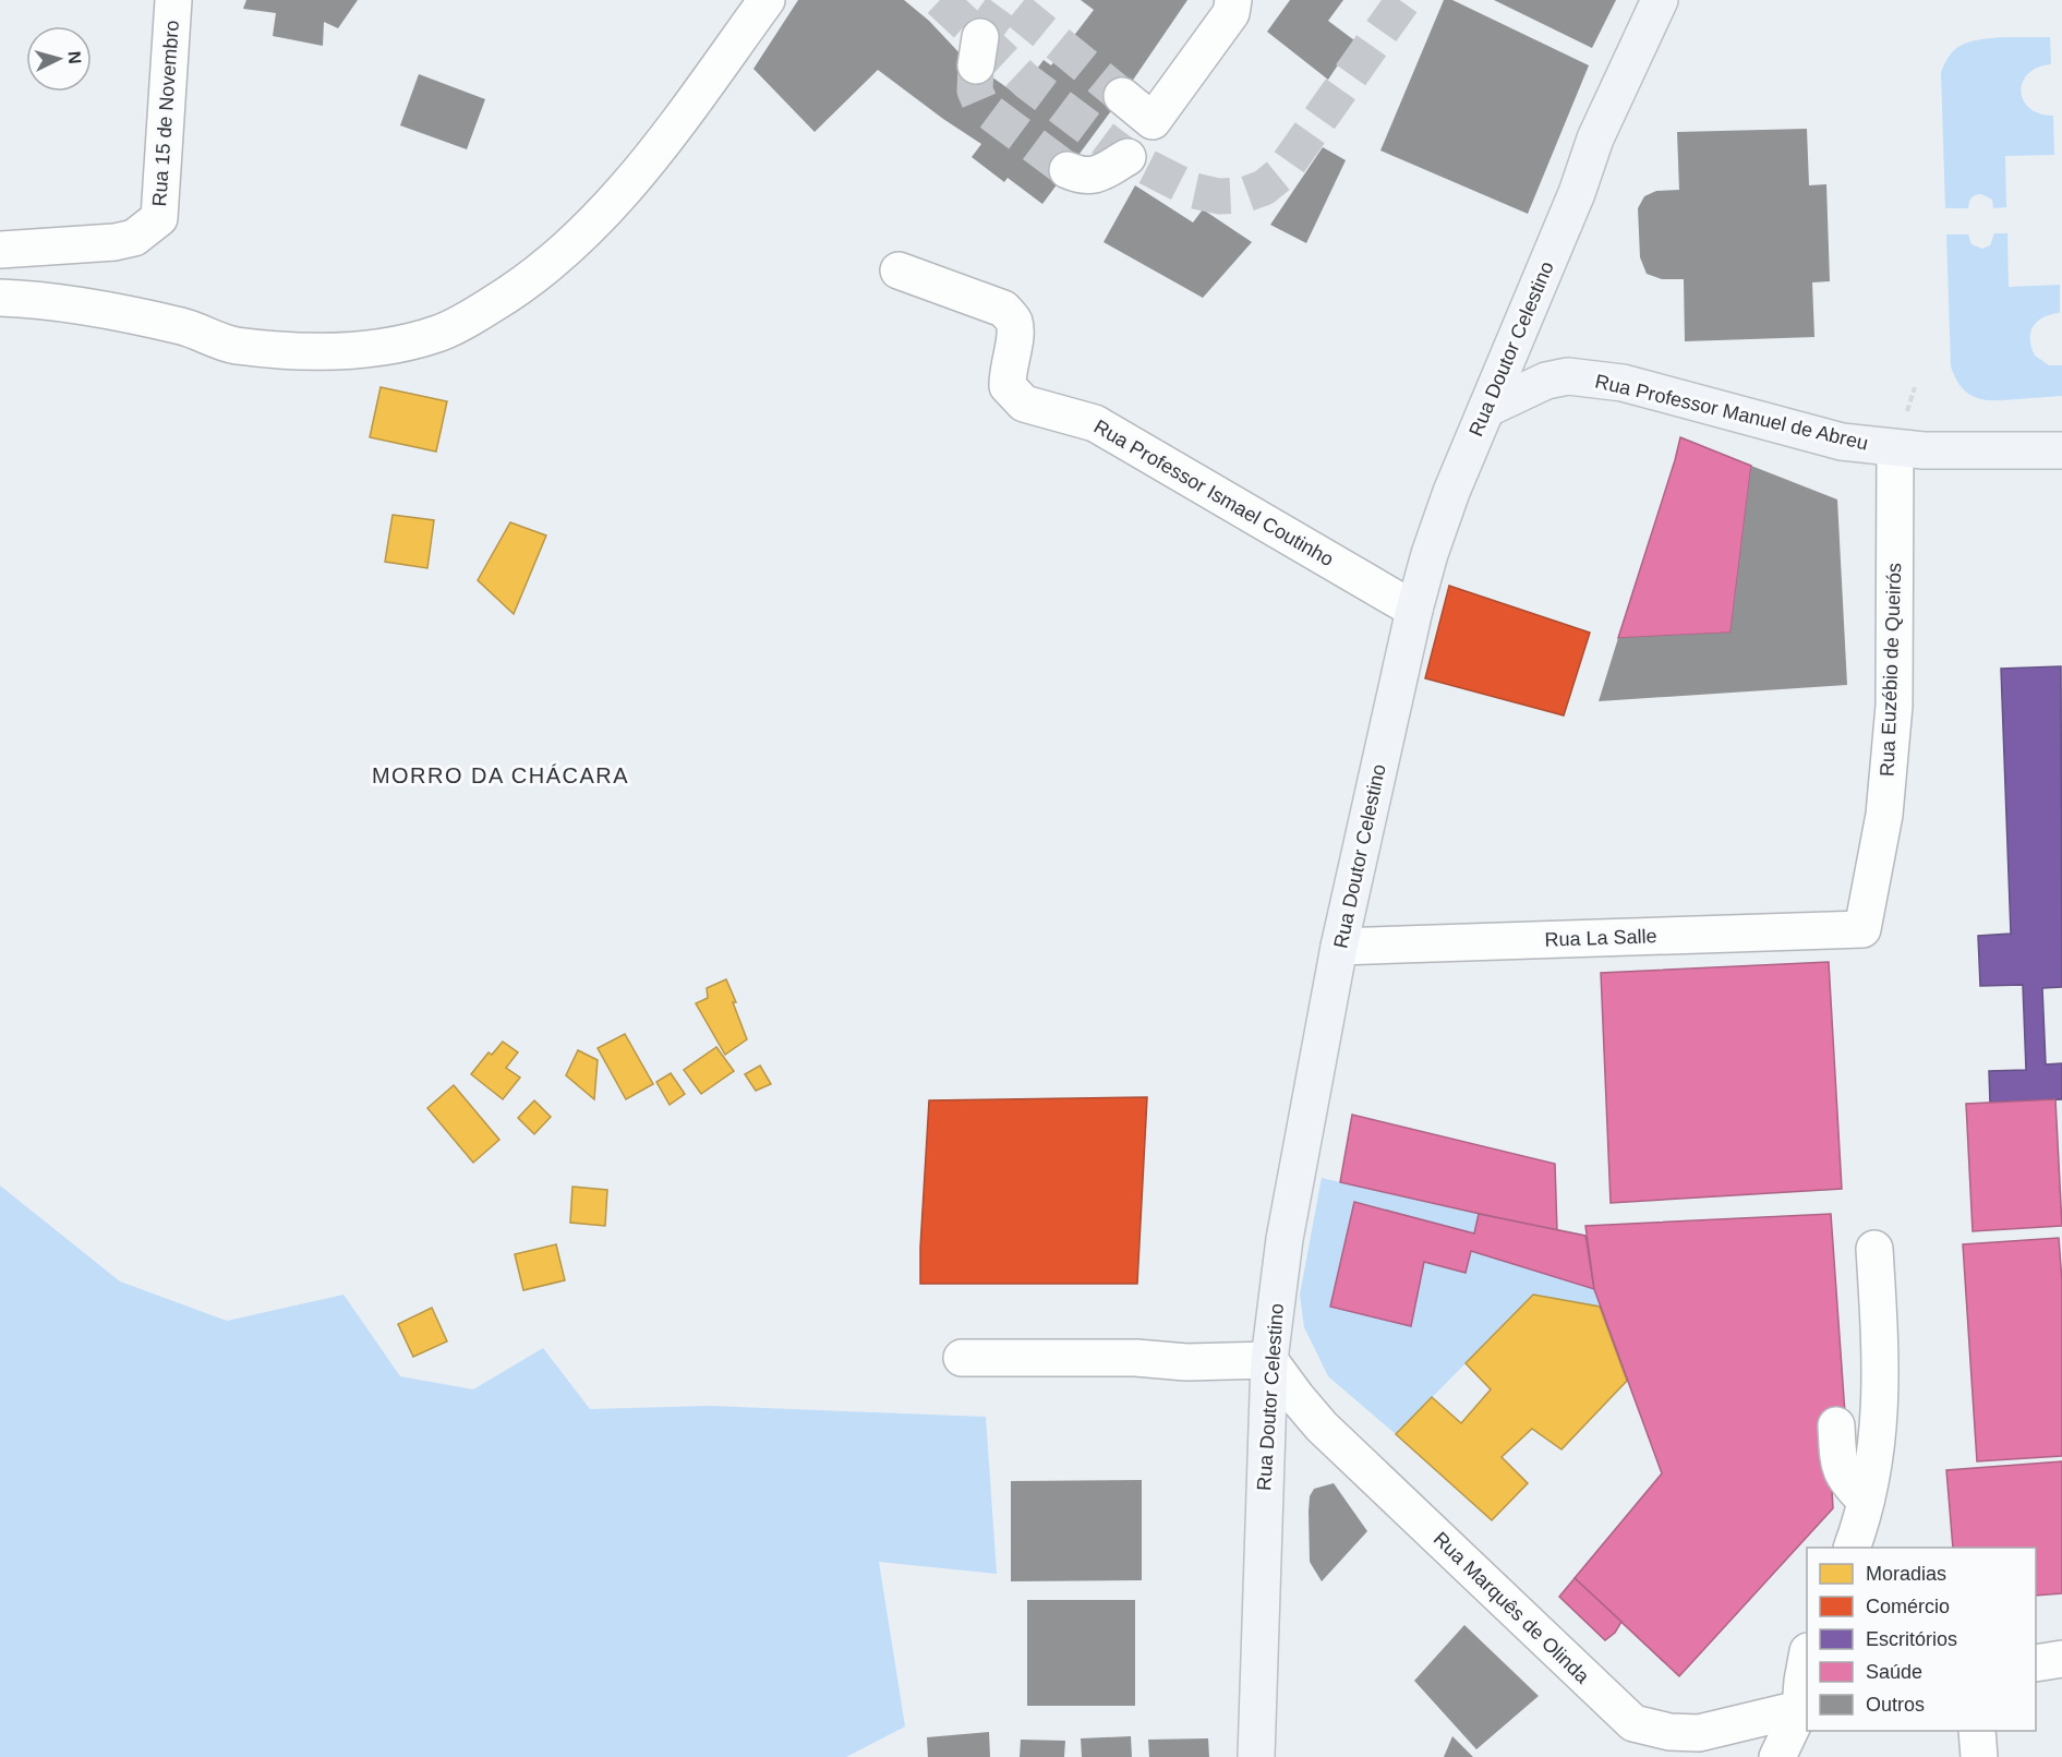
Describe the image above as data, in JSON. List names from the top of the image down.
{
  "streets": {
    "main road": ["Rua Doutor Celestino", "Rua Professor Manuel de Abreu"],
    "street": [
      "Rua 15 de Novembro",
      "Rua Professor Ismael Coutinho",
      "Rua Euzébio de Queirós",
      "Rua La Salle",
      "Rua Marquês de Olinda"
    ]
  },
  "crossings": [
    ["Rua Doutor Celestino", "Rua Professor Manuel de Abreu"],
    ["Rua Doutor Celestino", "Rua Professor Ismael Coutinho"],
    ["Rua Doutor Celestino", "Rua La Salle"],
    ["Rua Doutor Celestino", "Rua Marquês de Olinda"],
    ["Rua Professor Manuel de Abreu", "Rua Euzébio de Queirós"],
    ["Rua Euzébio de Queirós", "Rua La Salle"]
  ],
  "districts": ["MORRO DA CHÁCARA"],
  "legend": [
    "Moradias",
    "Comércio",
    "Escritórios",
    "Saúde",
    "Outros"
  ],
  "north": "right"
}
